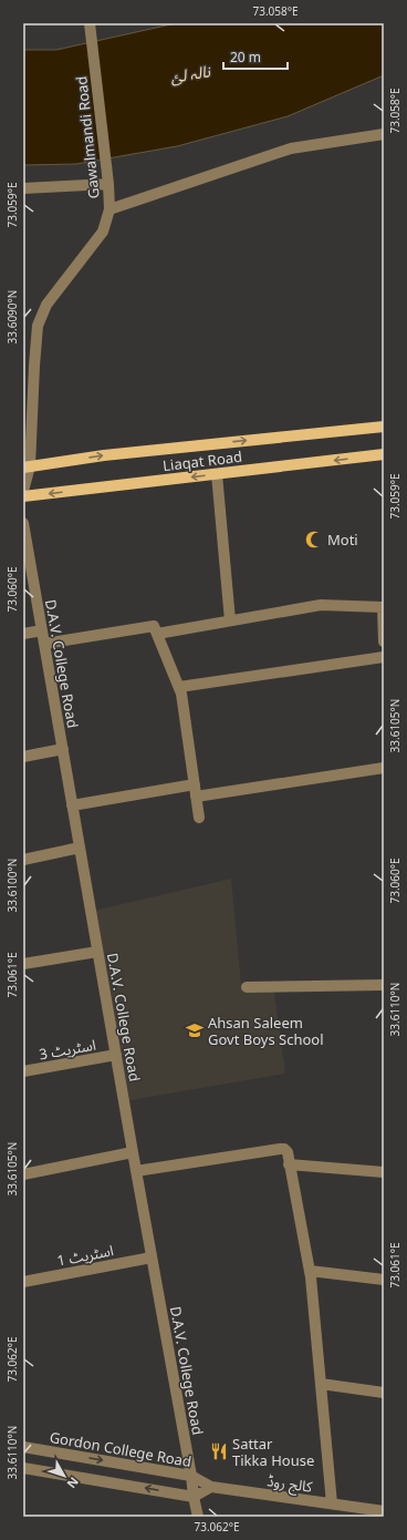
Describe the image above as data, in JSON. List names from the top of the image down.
{
  "streets": {
    "main road": ["Liaqat Road"],
    "street": [
      "Gawalmandi Road",
      "D.A.V. College Road",
      "اسٹریٹ 3",
      "اسٹریٹ 1",
      "Gordon College Road",
      "کالج روڈ"
    ]
  },
  "crossings": [
    ["Gawalmandi Road", "Liaqat Road"],
    ["D.A.V. College Road", "اسٹریٹ 3"],
    ["D.A.V. College Road", "اسٹریٹ 1"],
    ["D.A.V. College Road", "Gordon College Road"],
    ["Gordon College Road", "کالج روڈ"]
  ],
  "water": ["نالہ لئ"],
  "places": {
    "mosque": ["Moti"],
    "school or university": ["Ahsan Saleem Govt Boys School"],
    "restaurant": ["Sattar Tikka House"]
  },
  "scale_bar": "20 m",
  "north": "bottom right",
  "coordinates": [
    "73.058°E",
    "73.059°E",
    "33.6090°N",
    "73.060°E",
    "33.6105°N",
    "33.6100°N",
    "73.061°E",
    "33.6110°N",
    "73.062°E"
  ]
}
